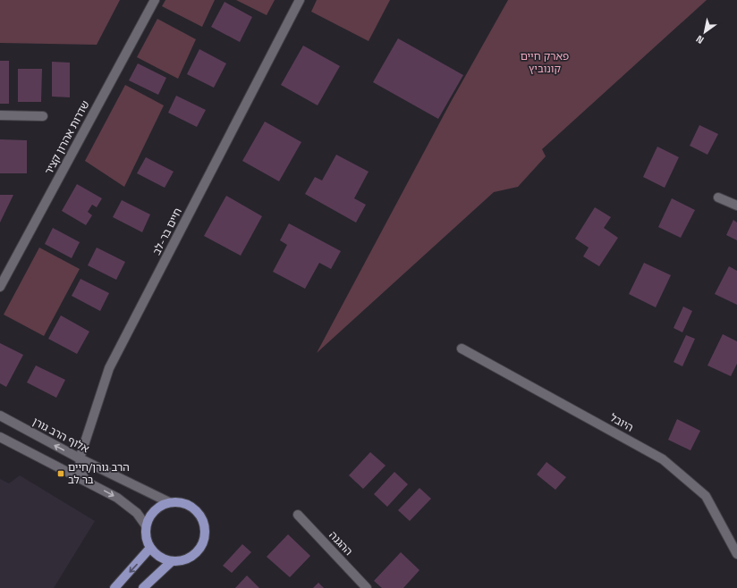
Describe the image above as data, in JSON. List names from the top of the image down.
{
  "streets": {
    "street": [
      "שדרות אהרון קציר",
      "חיים בר-לב",
      "היובל",
      "אלוף הרב גורן",
      "ההגנה"
    ]
  },
  "crossings": [
    ["חיים בר-לב", "אלוף הרב גורן"]
  ],
  "parks": ["פארק חיים קונוביץ"],
  "places": {
    "transit": ["הרב גורן/חיים בר לב"]
  },
  "north": "bottom left"
}
